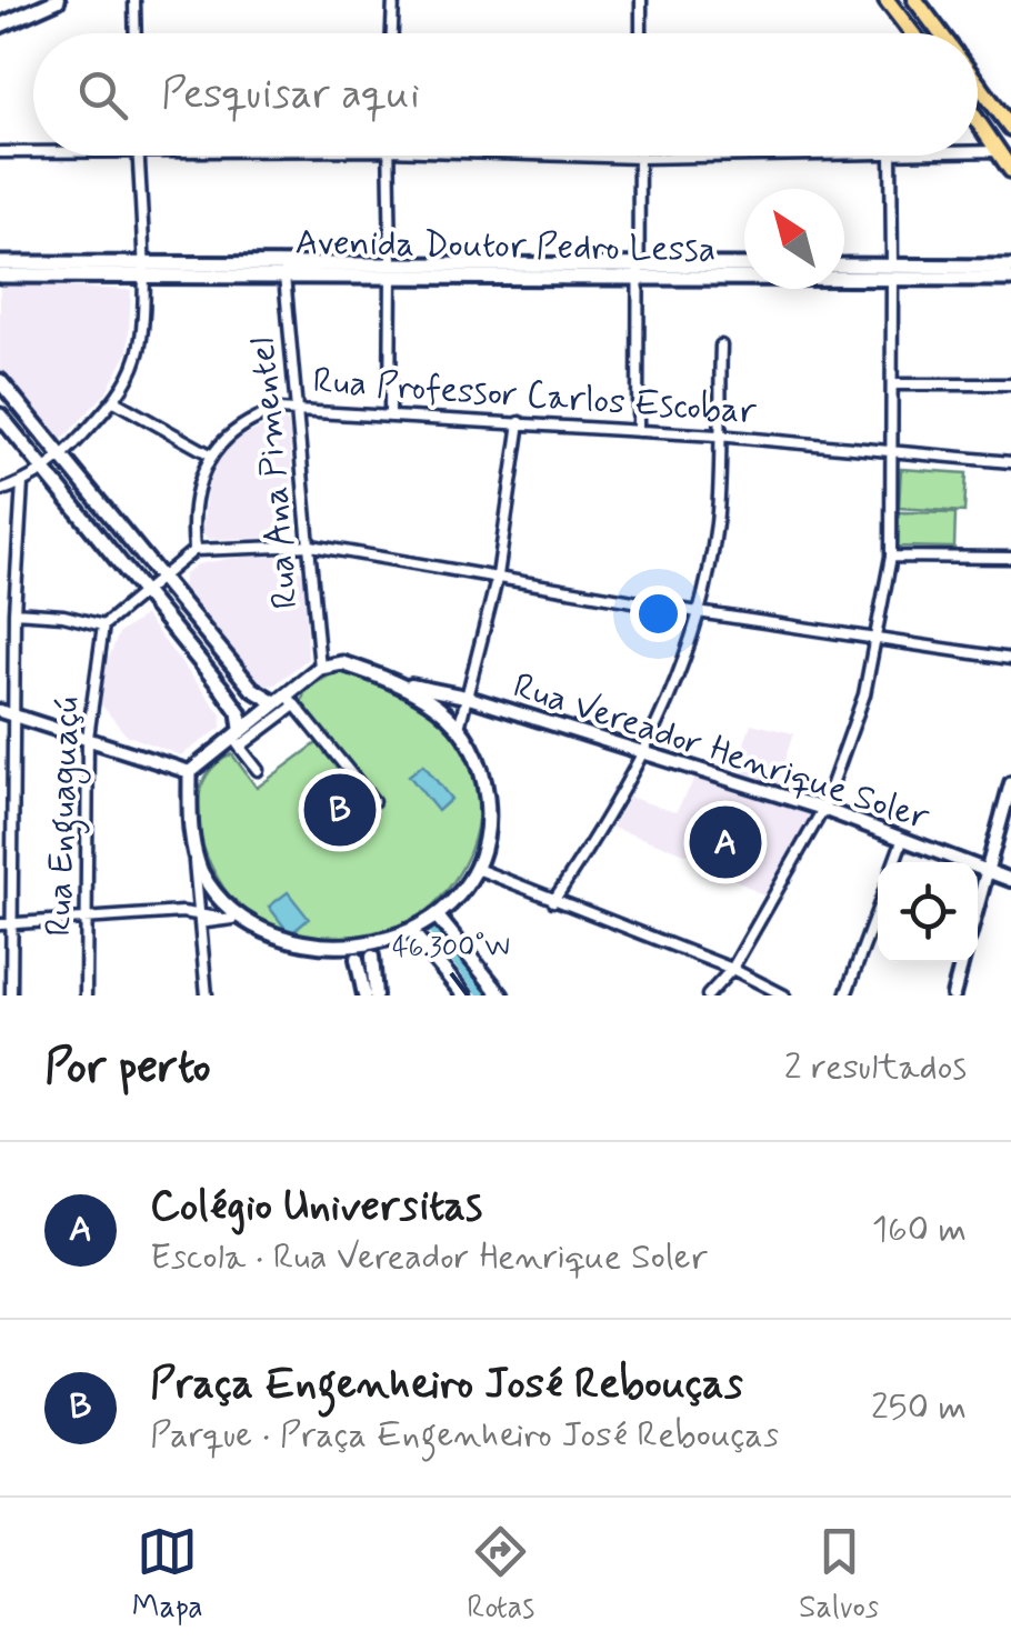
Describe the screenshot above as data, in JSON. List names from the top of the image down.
{
  "streets": {
    "main road": ["Avenida Doutor Pedro Lessa"],
    "street": [
      "Rua Professor Carlos Escobar",
      "Rua Ana Pimentel",
      "Rua Vereador Henrique Soler",
      "Rua Enguaguaçú"
    ]
  },
  "crossings": [
    ["Avenida Doutor Pedro Lessa", "Rua Ana Pimentel"],
    ["Rua Professor Carlos Escobar", "Rua Ana Pimentel"],
    ["Rua Ana Pimentel", "Rua Vereador Henrique Soler"]
  ],
  "north": "top left",
  "page": {
    "search": "Pesquisar aqui",
    "pins": ["B", "A"],
    "heading": ["Por perto", "2 resultados"],
    "list": [
      {
        "mark": "A",
        "name": "Colégio Universitas",
        "note": "Escola · Rua Vereador Henrique Soler",
        "value": "160 m"
      },
      {
        "mark": "B",
        "name": "Praça Engenheiro José Rebouças",
        "note": "Parque · Praça Engenheiro José Rebouças",
        "value": "250 m"
      }
    ],
    "nav": ["Mapa", "Rotas", "Salvos"]
  },
  "coordinates": ["46.300°W"]
}
